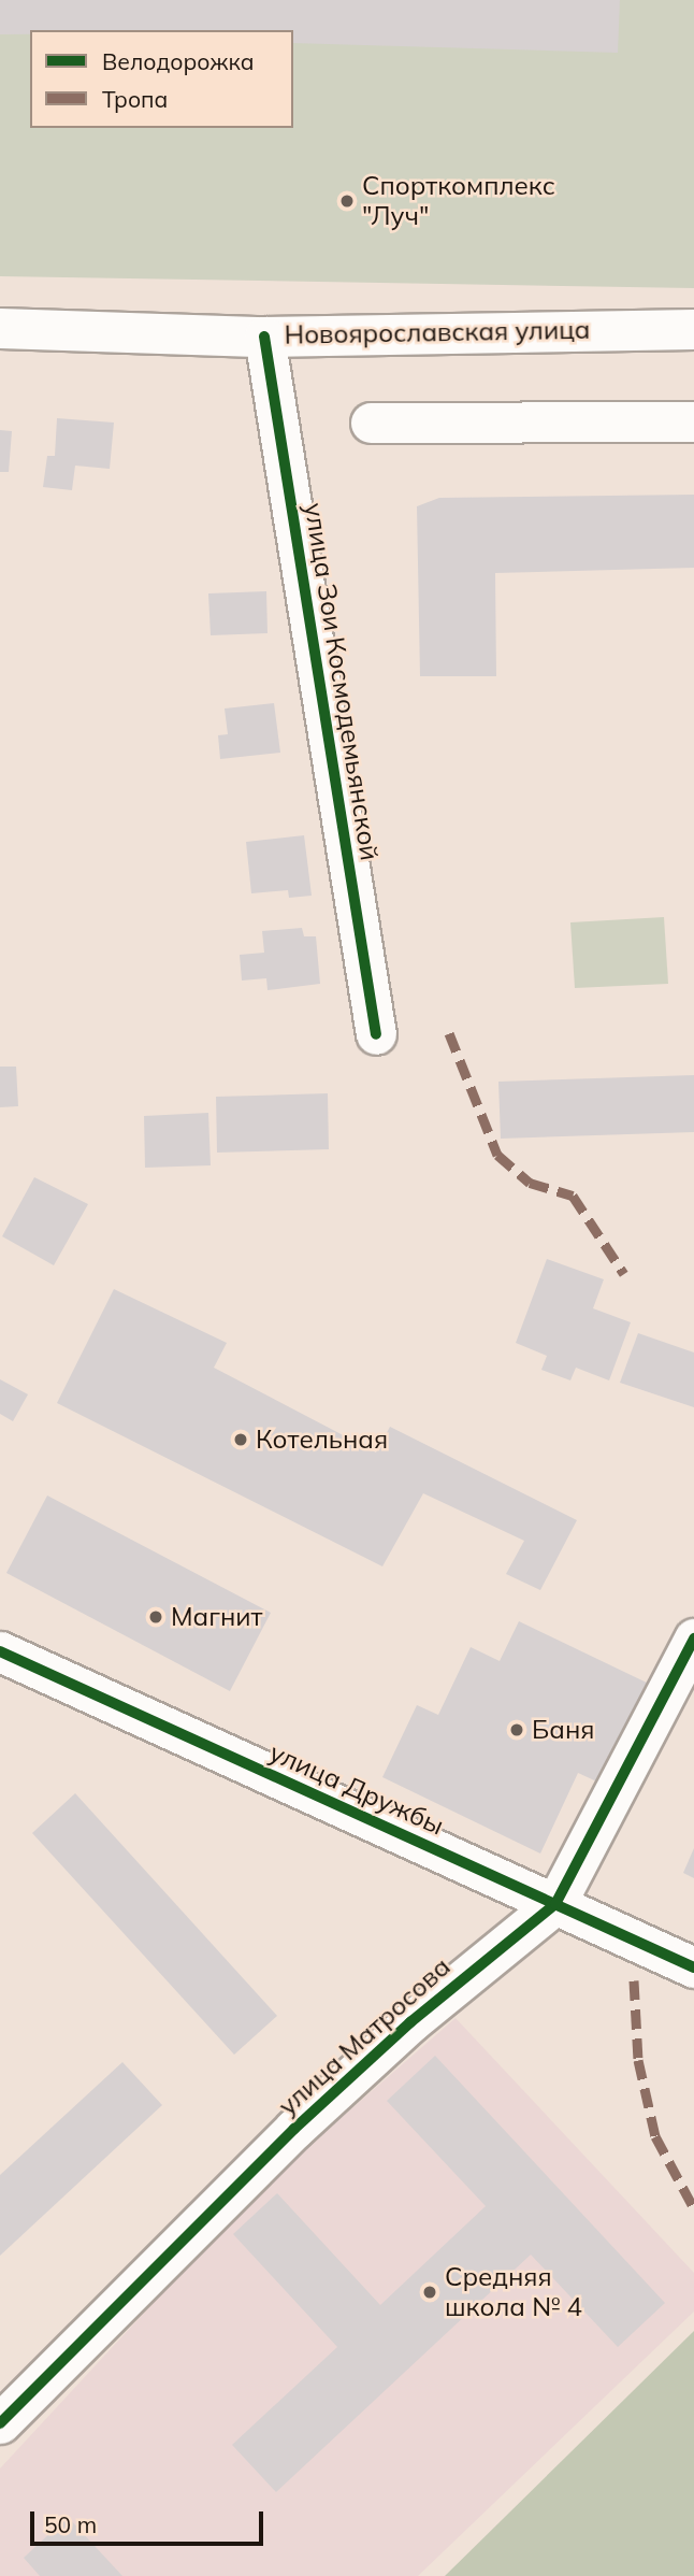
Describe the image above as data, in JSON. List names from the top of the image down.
{
  "streets": {
    "street": [
      "Новоярославская улица",
      "улица Зои Космодемьянской",
      "улица Дружбы",
      "улица Матросова"
    ]
  },
  "crossings": [
    ["Новоярославская улица", "улица Зои Космодемьянской"],
    ["улица Дружбы", "улица Матросова"]
  ],
  "places": [
    "Спорткомплекс \"Луч\"",
    "Котельная",
    "Магнит",
    "Баня",
    "Средняя школа № 4"
  ],
  "legend": ["Велодорожка", "Тропа"],
  "scale_bar": "50 m"
}
